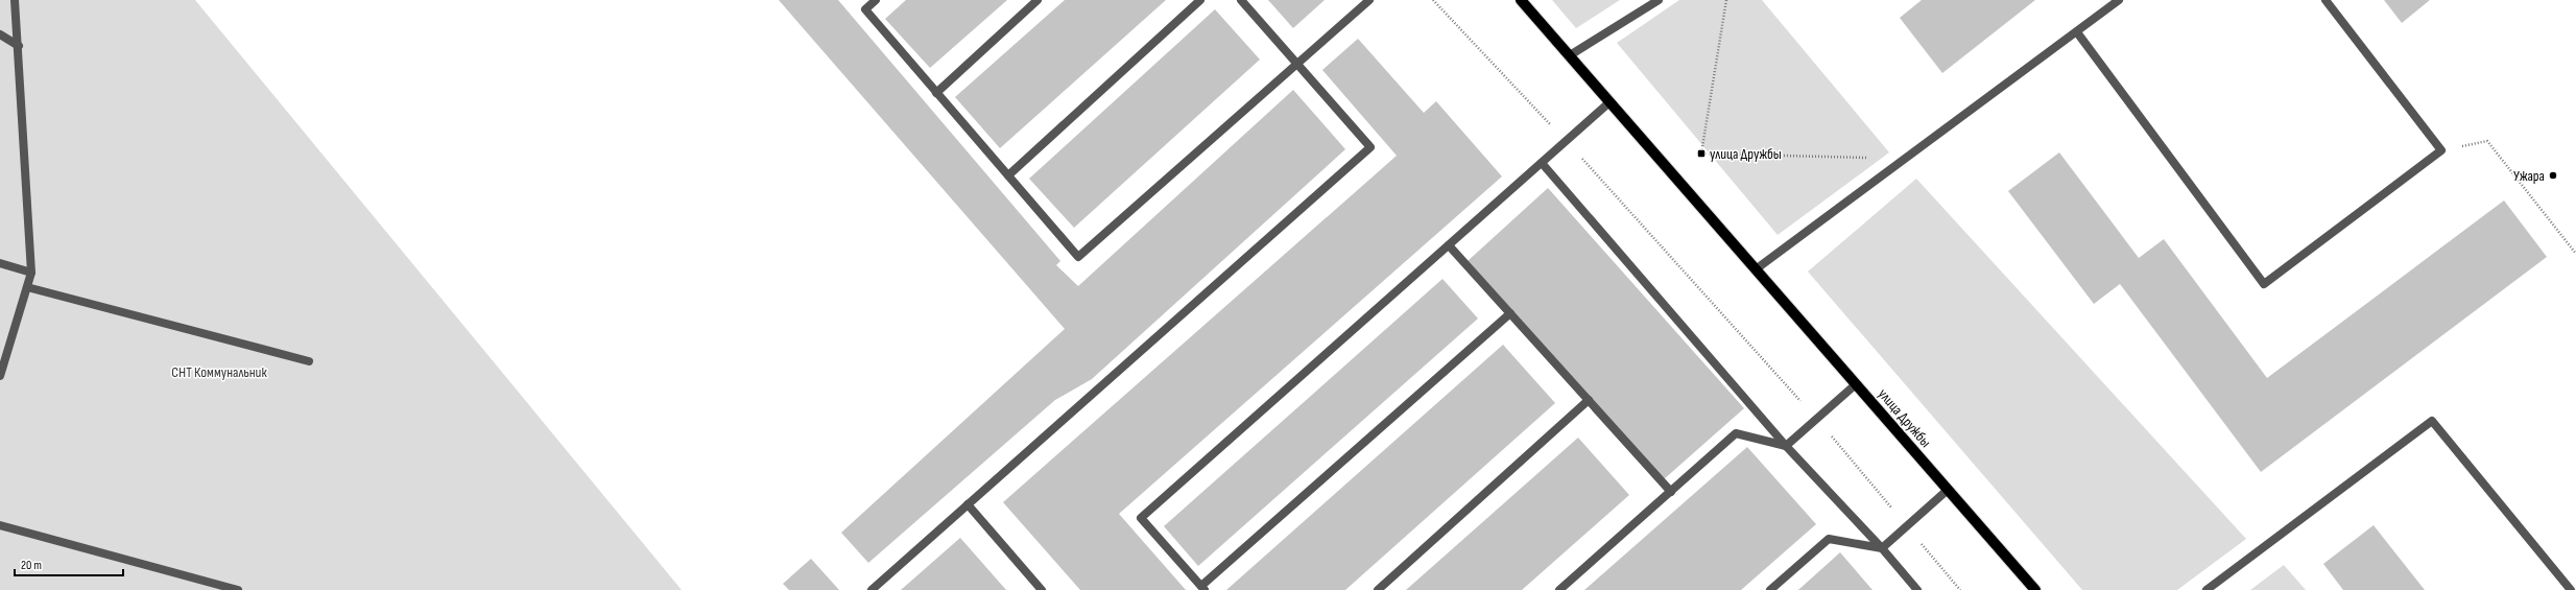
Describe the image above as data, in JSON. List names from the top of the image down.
{
  "streets": {
    "main road": ["улица Дружбы"]
  },
  "parks": ["СНТ Коммунальник"],
  "places": {
    "transit": ["улица Дружбы"],
    "other": ["Ужара"]
  },
  "scale_bar": "20 m"
}
